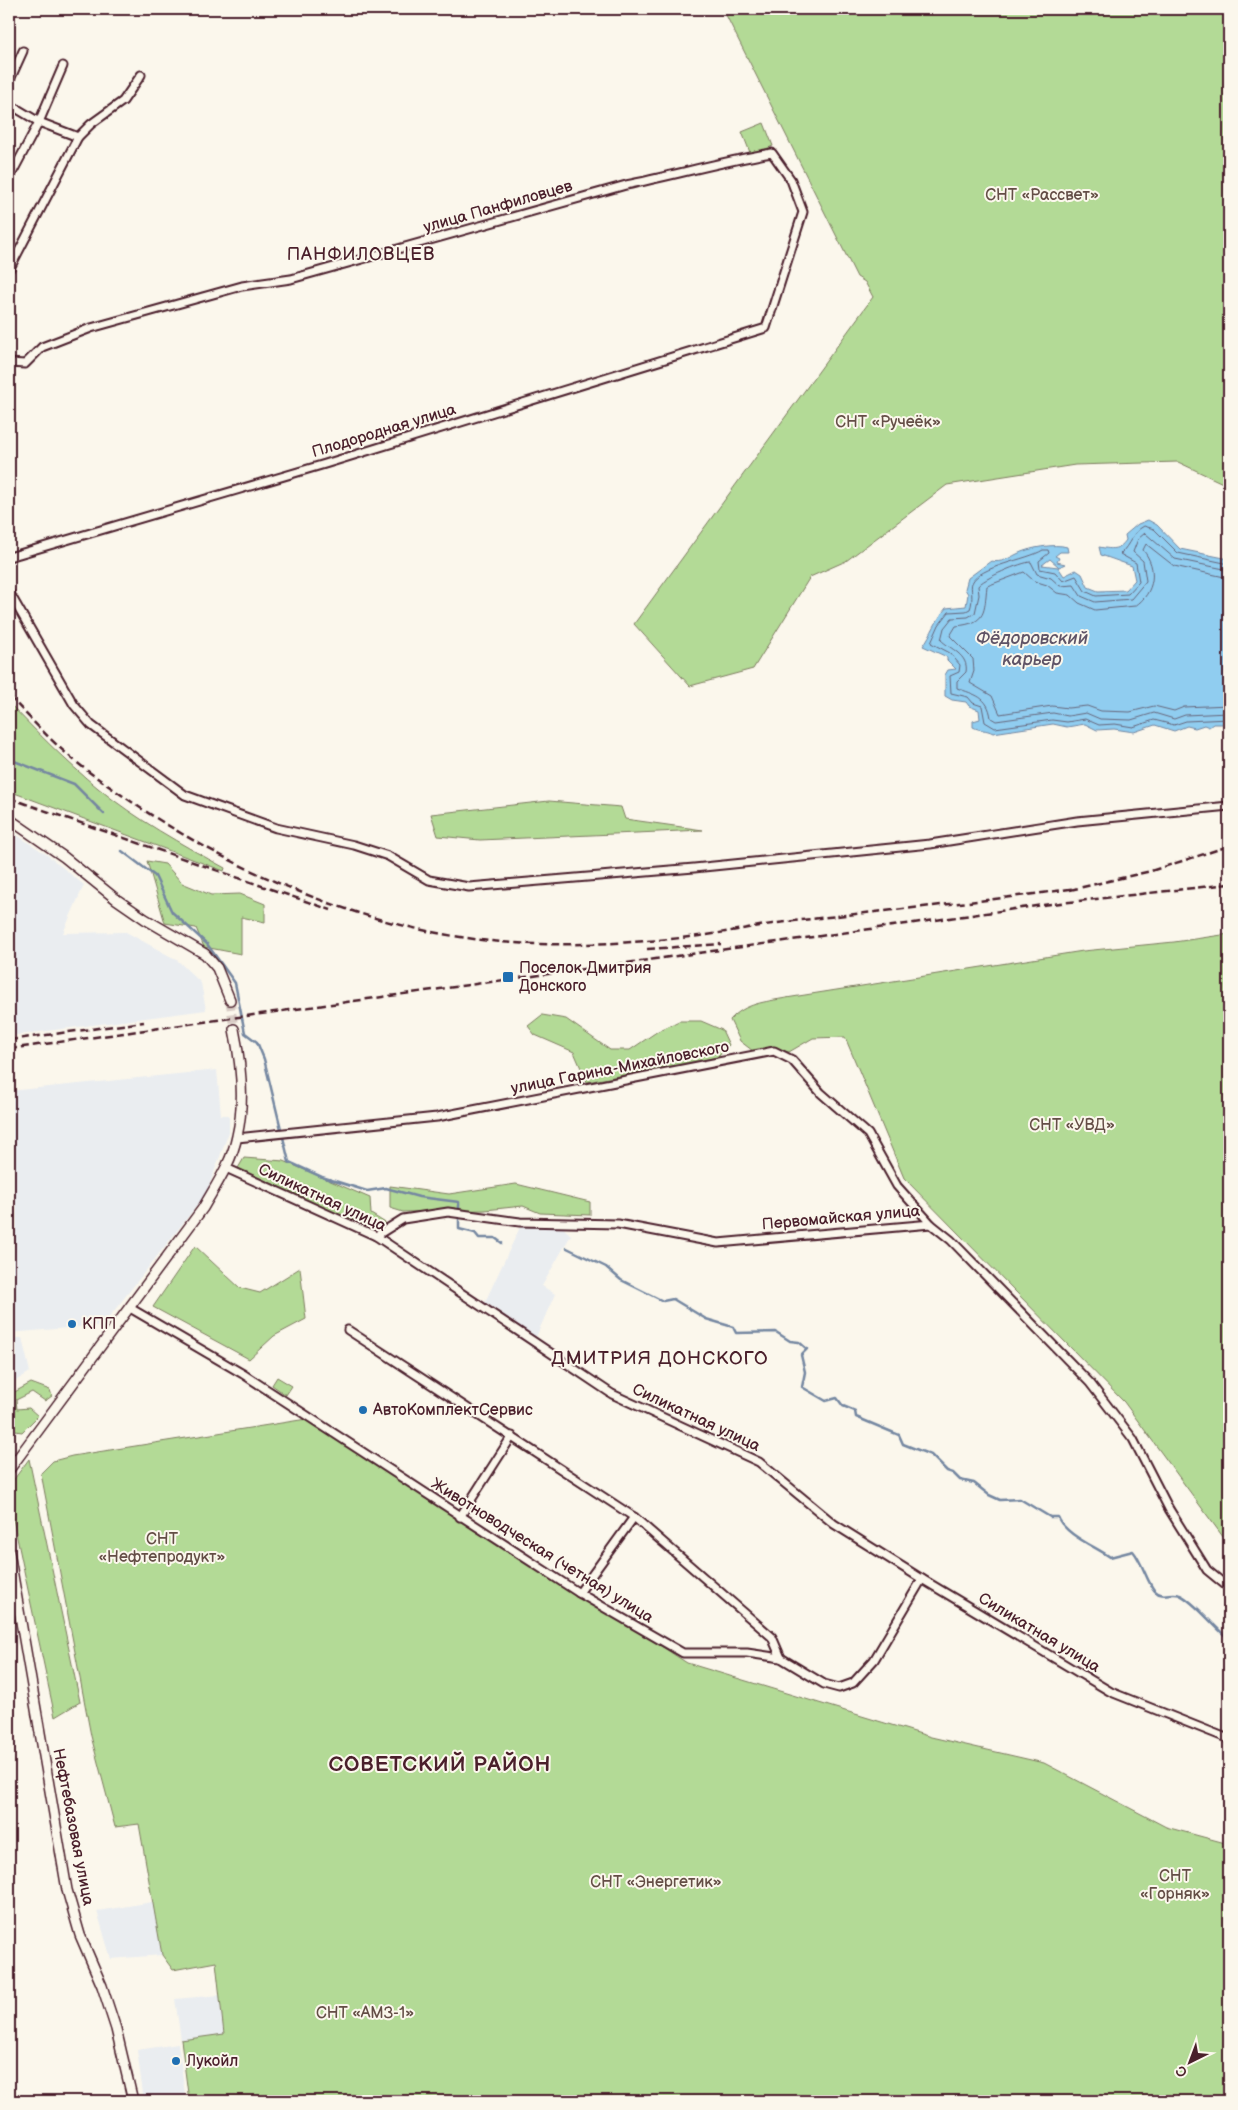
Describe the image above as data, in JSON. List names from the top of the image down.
{
  "streets": {
    "street": [
      "улица Панфиловцев",
      "Плодородная улица",
      "улица Гарина-Михайловского",
      "Силикатная улица",
      "Первомайская улица",
      "Животноводческая (четная) улица",
      "Нефтебазовая улица"
    ]
  },
  "crossings": [
    ["улица Панфиловцев", "Плодородная улица"],
    ["улица Гарина-Михайловского", "Первомайская улица"],
    ["Силикатная улица", "Первомайская улица"],
    ["Силикатная улица", "Животноводческая (четная) улица"]
  ],
  "districts": ["ПАНФИЛОВЦЕВ", "ДМИТРИЯ ДОНСКОГО", "СОВЕТСКИЙ РАЙОН"],
  "water": ["Фёдоровский карьер"],
  "parks": [
    "СНТ «Рассвет»",
    "СНТ «Ручеёк»",
    "СНТ «УВД»",
    "СНТ «Нефтепродукт»",
    "СНТ «Горняк»",
    "СНТ «Энергетик»",
    "СНТ «АМЗ-1»"
  ],
  "places": {
    "transit": ["Поселок Дмитрия Донского"],
    "other": ["КПП", "АвтоКомплектСервис", "Лукойл"]
  },
  "north": "bottom left"
}
